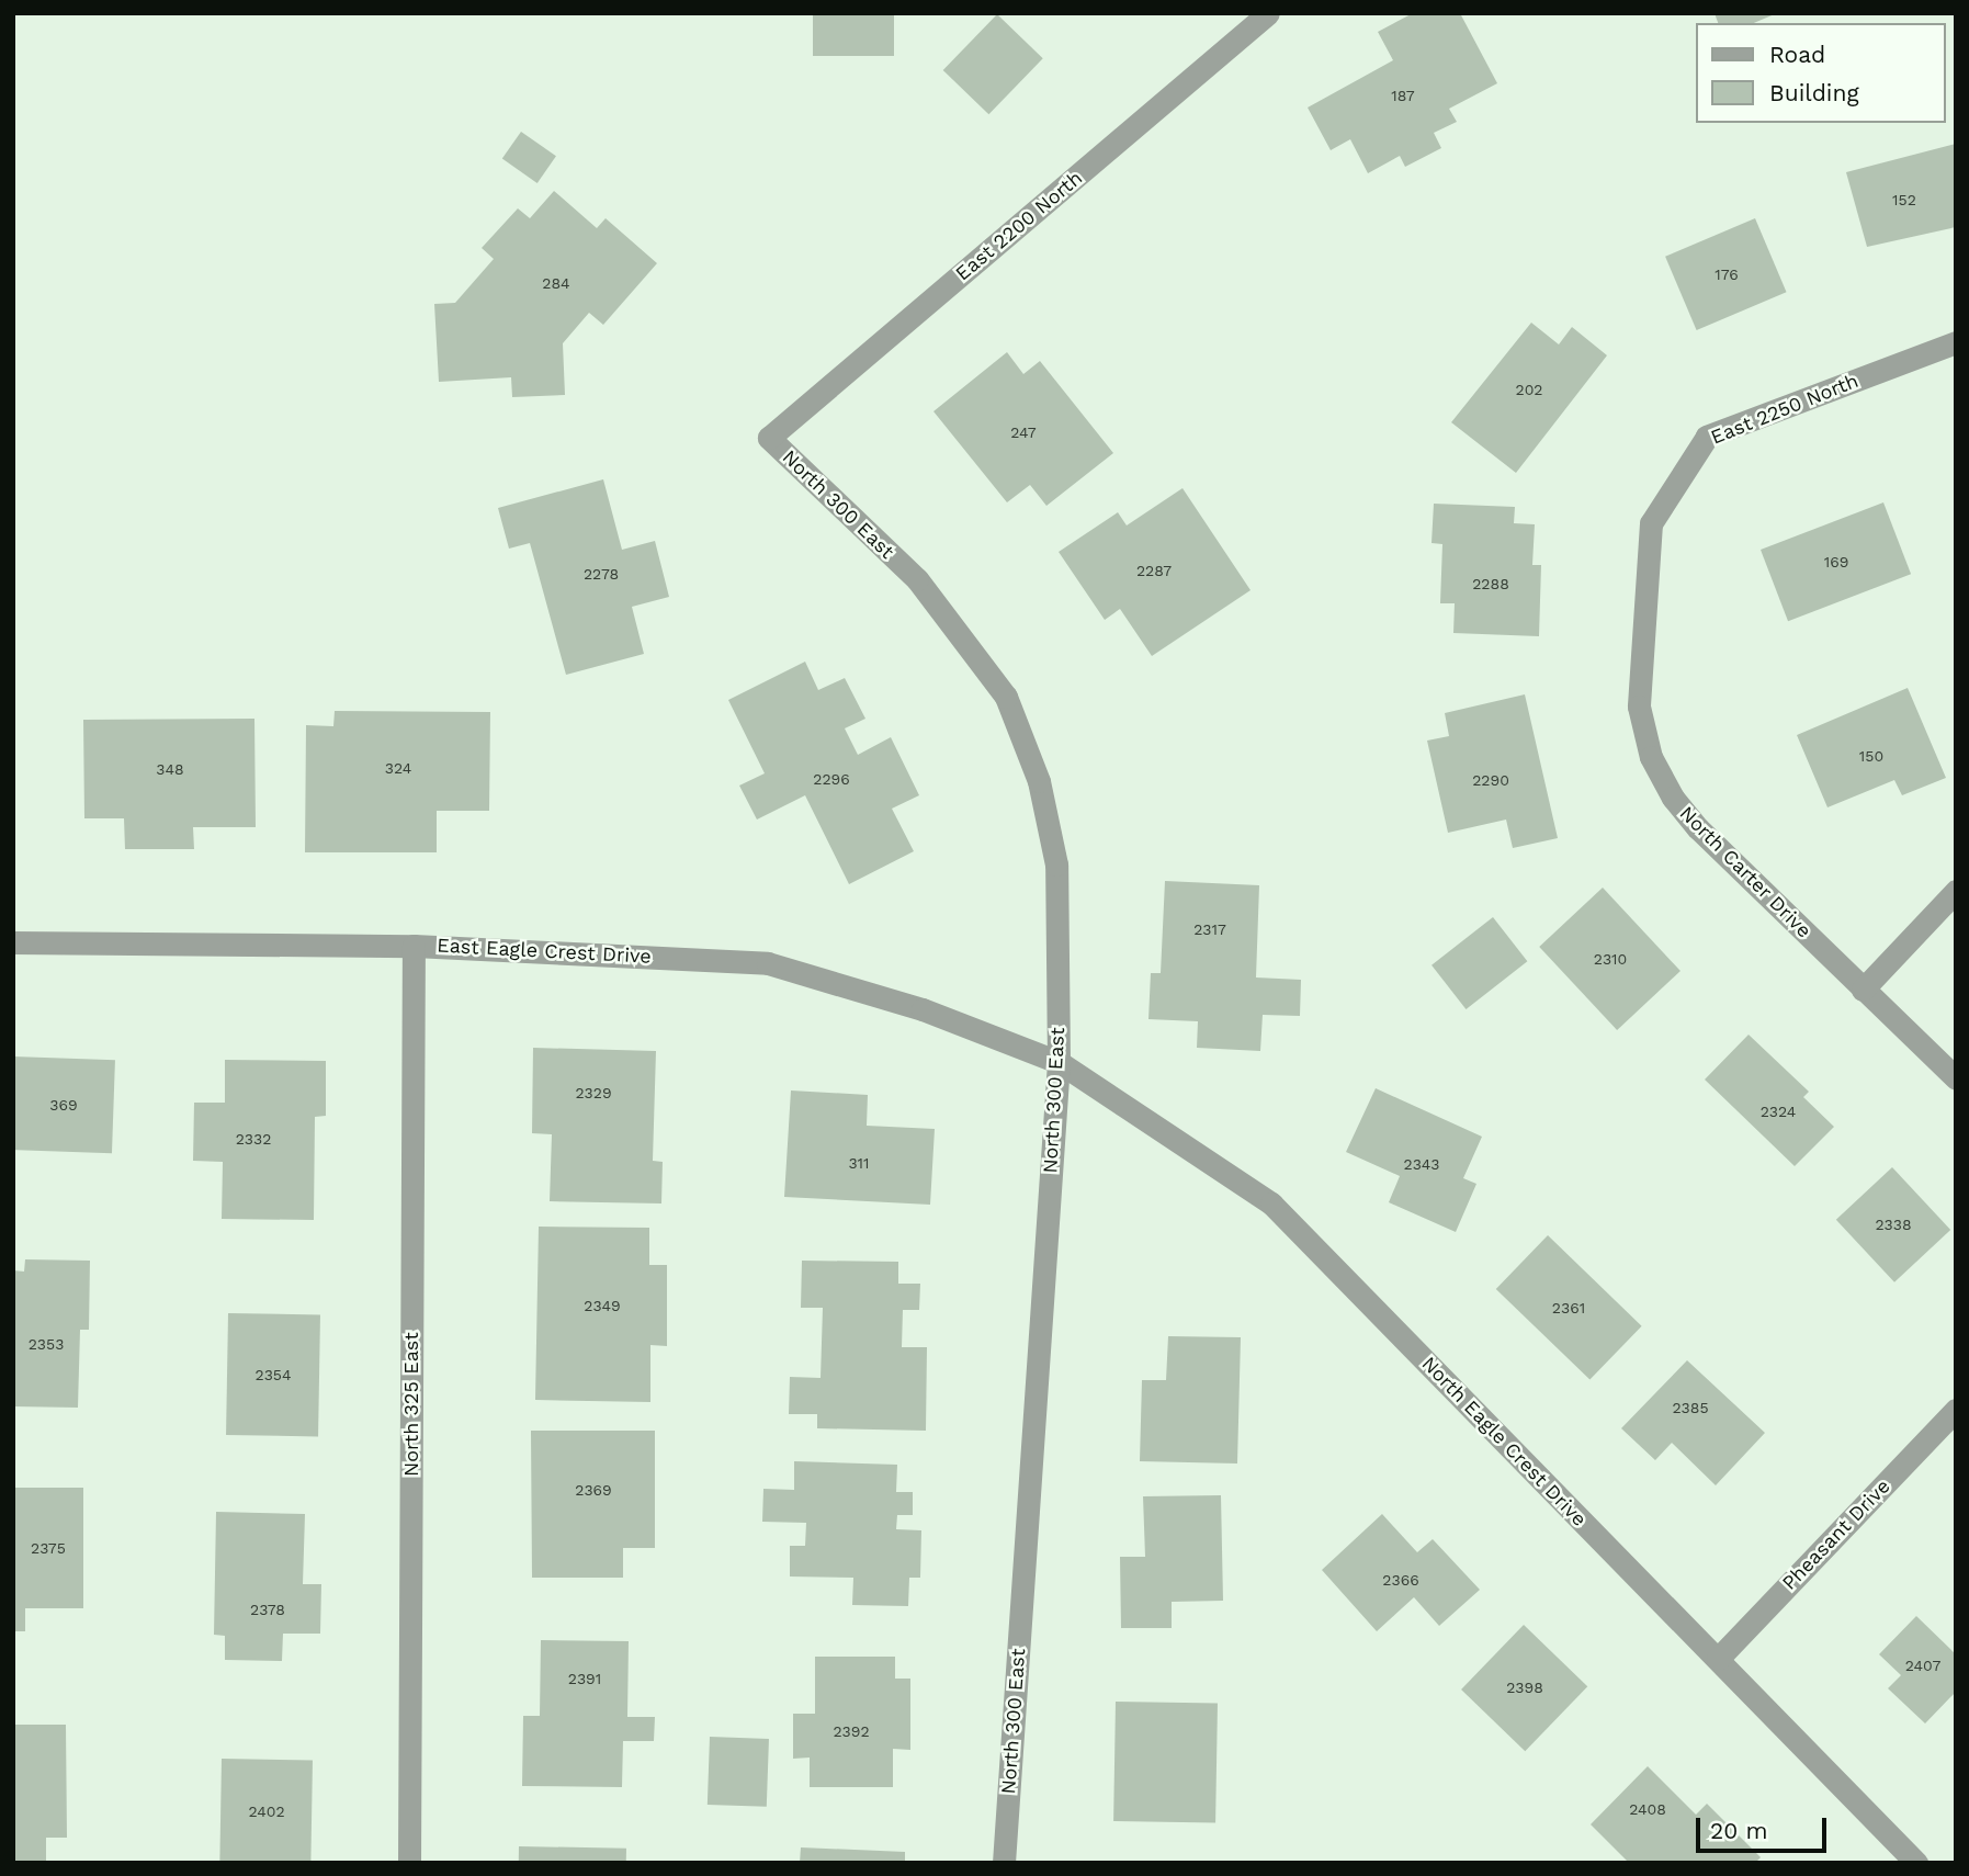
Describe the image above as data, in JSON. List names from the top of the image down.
{
  "streets": {
    "street": [
      "East 2200 North",
      "East 2250 North",
      "North 300 East",
      "North Carter Drive",
      "East Eagle Crest Drive",
      "North 325 East",
      "North Eagle Crest Drive",
      "Pheasant Drive"
    ]
  },
  "crossings": [
    ["East 2200 North", "North 300 East"],
    ["East 2250 North", "North Carter Drive"],
    ["North 300 East", "East Eagle Crest Drive"],
    ["North 300 East", "North Eagle Crest Drive"],
    ["East Eagle Crest Drive", "North 325 East"],
    ["East Eagle Crest Drive", "North Eagle Crest Drive"],
    ["North Eagle Crest Drive", "Pheasant Drive"]
  ],
  "house_numbers": [
    "187",
    "152",
    "176",
    "284",
    "202",
    "247",
    "169",
    "2287",
    "2278",
    "2288",
    "150",
    "324",
    "348",
    "2296",
    "2290",
    "2317",
    "2310",
    "2329",
    "369",
    "2324",
    "2332",
    "311",
    "2343",
    "2338",
    "2349",
    "2361",
    "2353",
    "2354",
    "2385",
    "2369",
    "2375",
    "2366",
    "2378",
    "2407",
    "2391",
    "2398",
    "2392",
    "2408",
    "2402"
  ],
  "legend": ["Road", "Building"],
  "scale_bar": "20 m"
}
